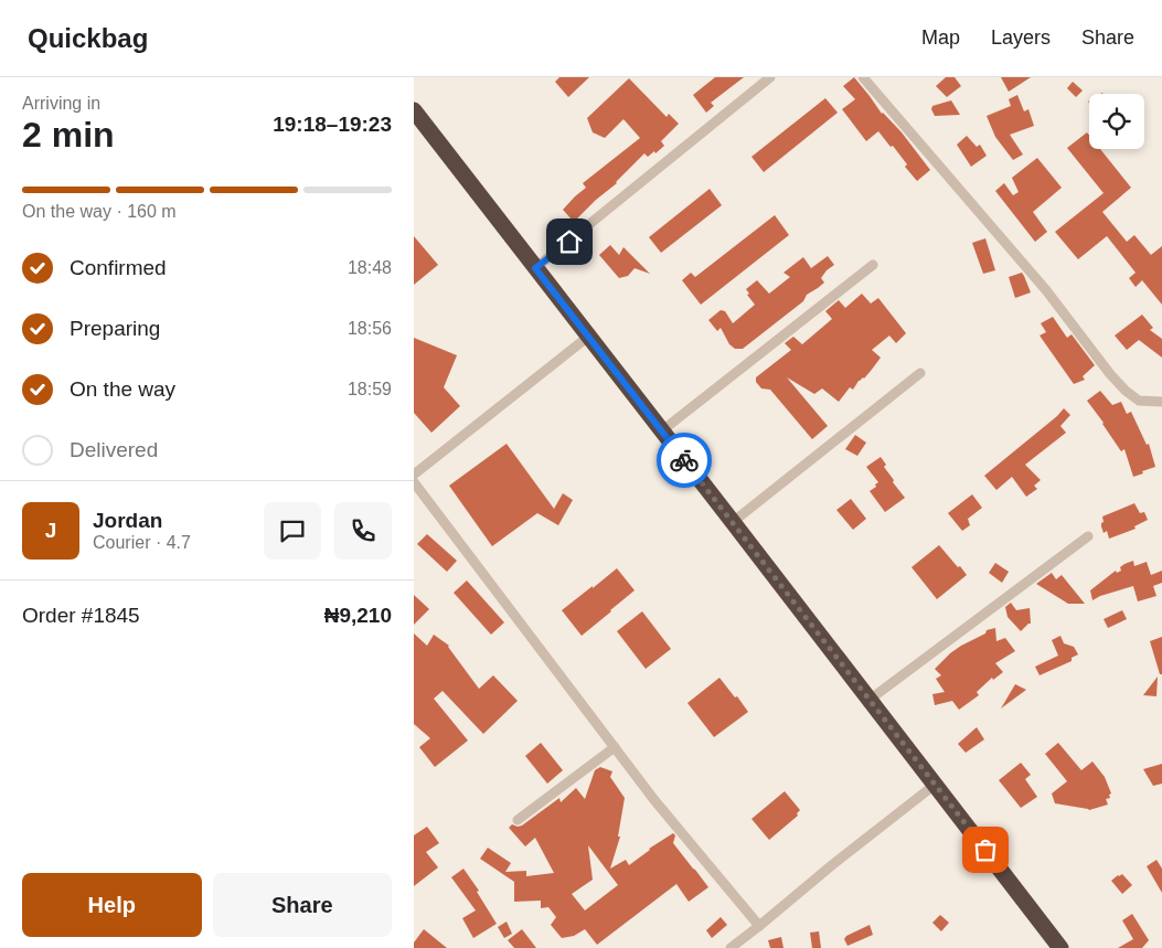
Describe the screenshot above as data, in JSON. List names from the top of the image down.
{
  "page": {
    "header": "Quickbag",
    "nav": ["Map", "Layers", "Share"],
    "heading": ["2 min", "Arriving in", "19:18–19:23"],
    "panel": [
      "Jordan",
      "Courier · 4.7",
      "Order #1845",
      "₦9,210"
    ],
    "bar": "On the way · 160 m",
    "list": [
      ["Confirmed", "18:48"],
      ["Preparing", "18:56"],
      ["On the way", "18:59"],
      "Delivered"
    ],
    "round": "J",
    "buttons": ["Help", "Share"]
  }
}
